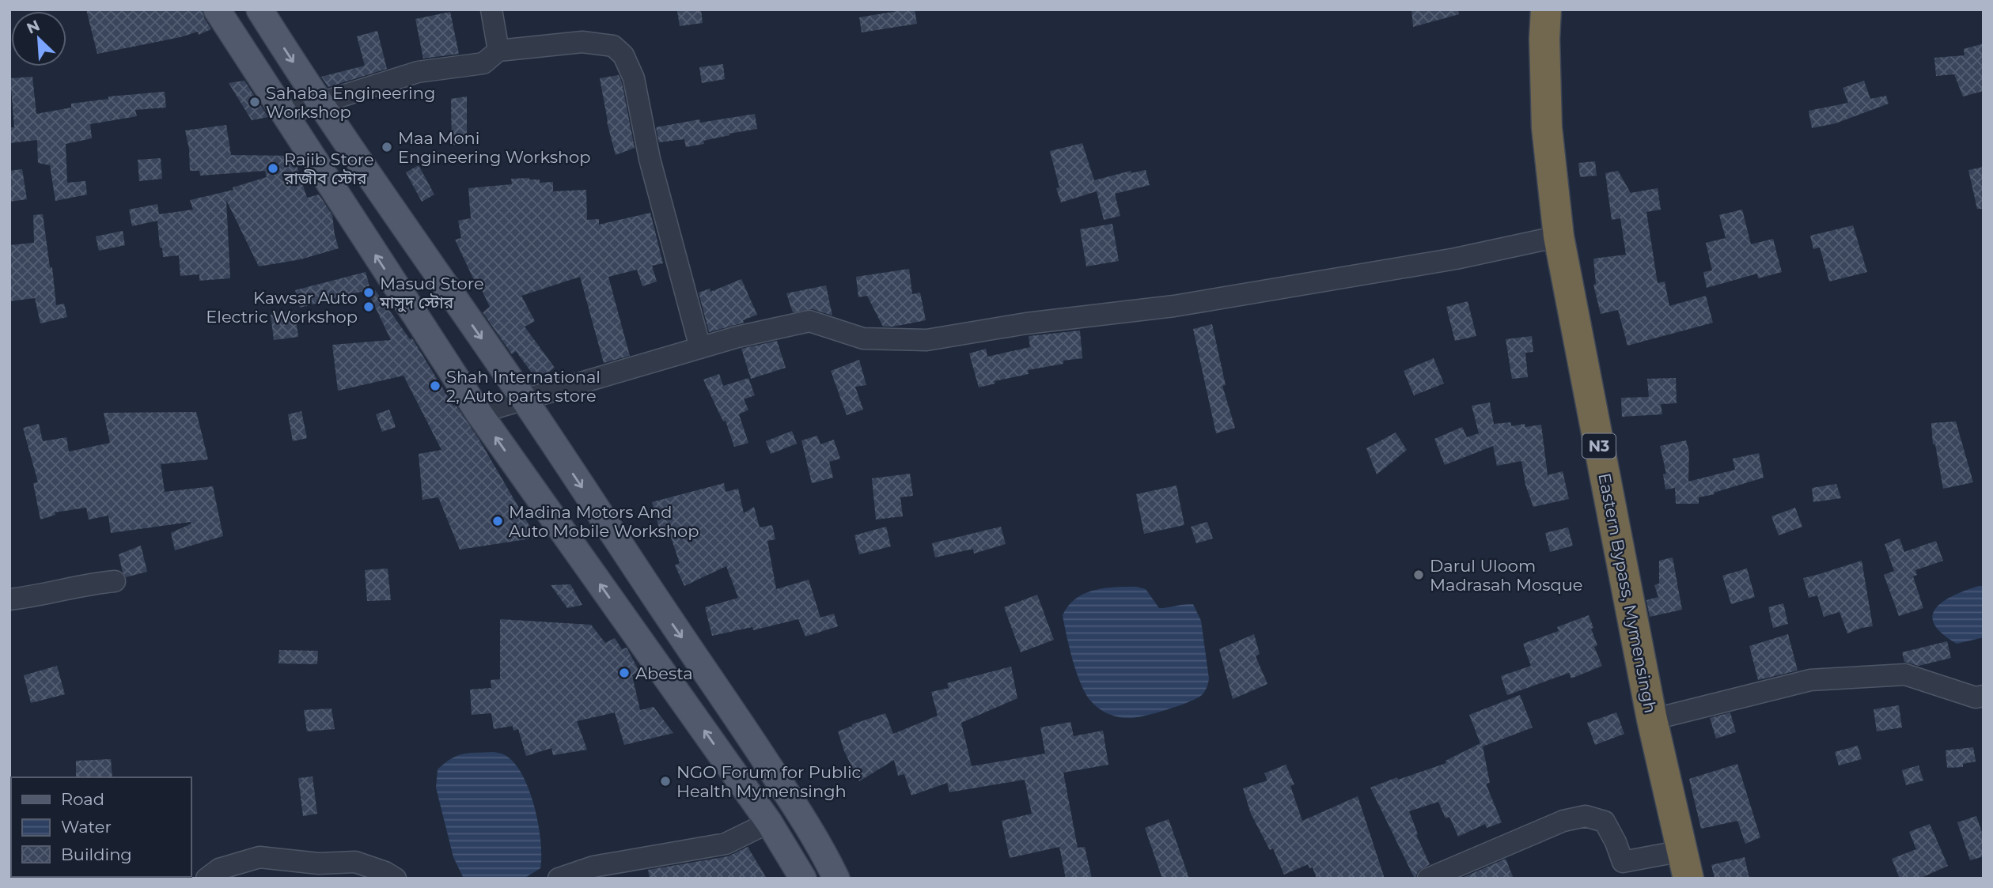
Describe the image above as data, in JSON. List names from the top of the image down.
{
  "streets": {
    "highway": ["N3", "Eastern Bypass, Mymensingh"]
  },
  "places": [
    "Sahaba Engineering Workshop",
    "Maa Moni Engineering Workshop",
    "Rajib Store রাজীব স্টোর",
    "Masud Store মাসুদ স্টোর",
    "Kawsar Auto Electric Workshop",
    "Shah International 2, Auto parts store",
    "Madina Motors And Auto Mobile Workshop",
    "Darul Uloom Madrasah Mosque",
    "Abesta",
    "NGO Forum for Public Health Mymensingh"
  ],
  "legend": ["Road", "Water", "Building"],
  "north": "top left"
}
